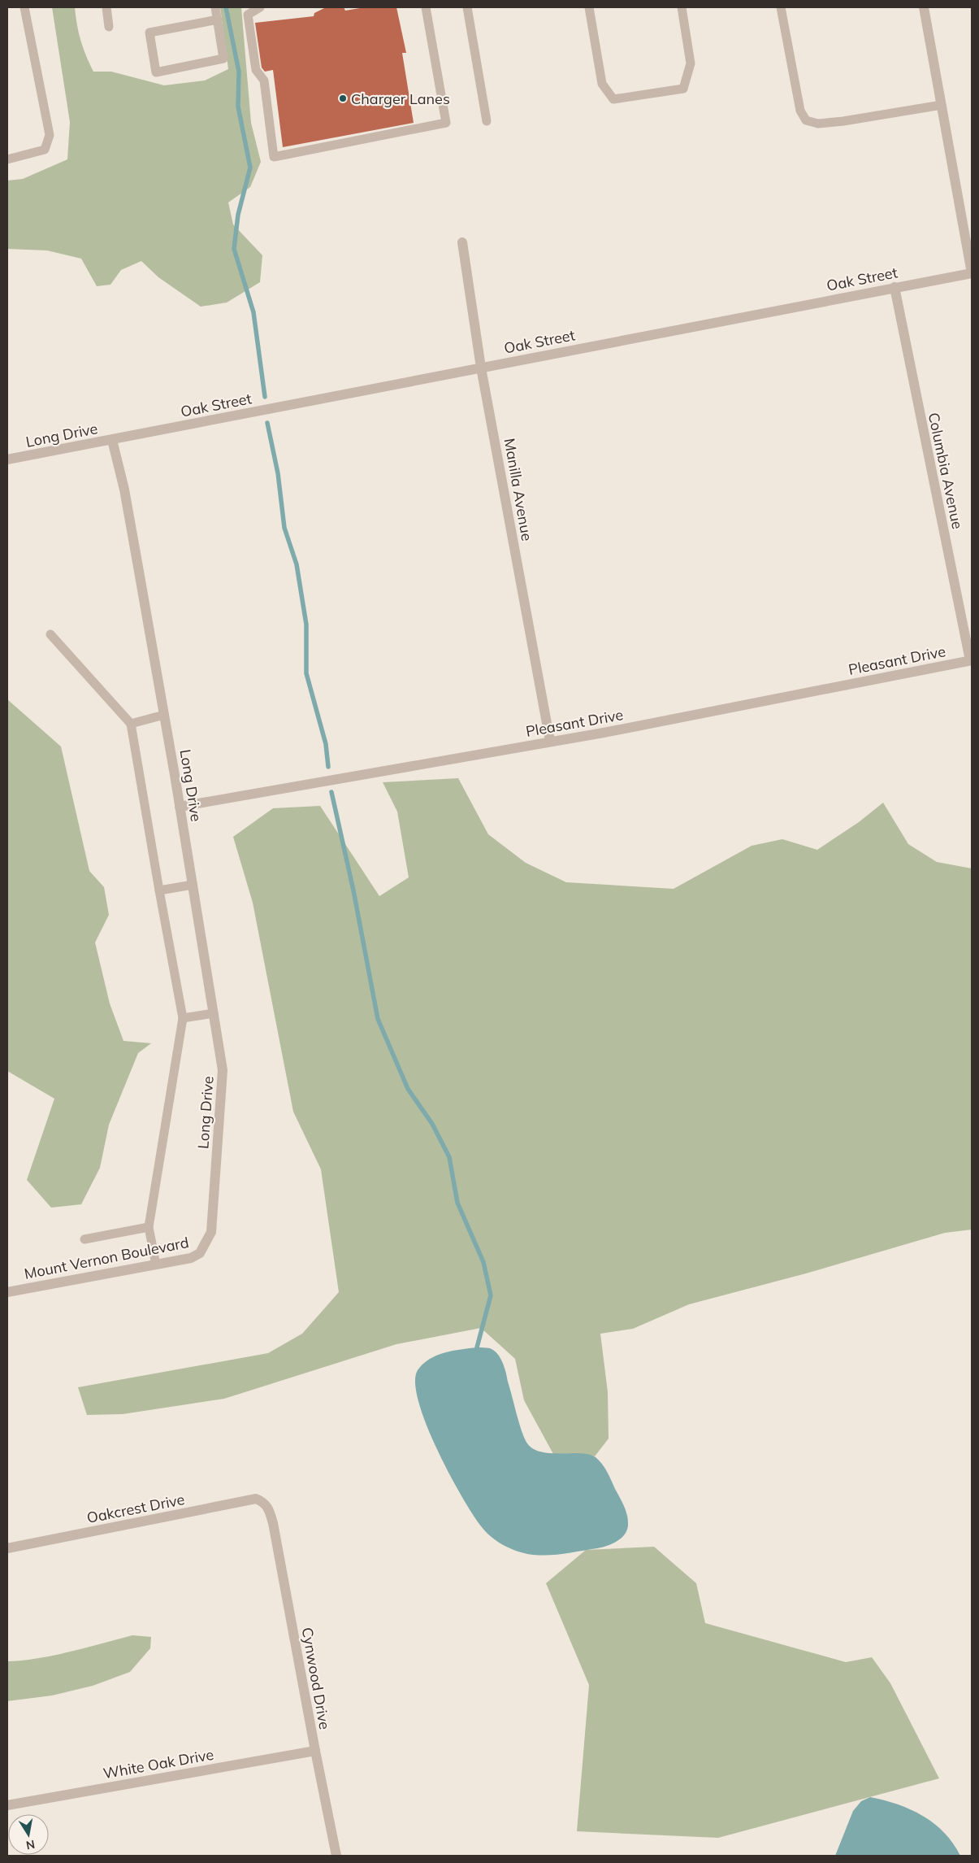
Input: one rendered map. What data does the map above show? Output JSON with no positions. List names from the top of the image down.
{
  "streets": {
    "street": [
      "Oak Street",
      "Long Drive",
      "Columbia Avenue",
      "Manilla Avenue",
      "Pleasant Drive",
      "Mount Vernon Boulevard",
      "Oakcrest Drive",
      "Cynwood Drive",
      "White Oak Drive"
    ]
  },
  "crossings": [
    ["Oak Street", "Long Drive"],
    ["Oak Street", "Columbia Avenue"],
    ["Oak Street", "Manilla Avenue"],
    ["Long Drive", "Pleasant Drive"],
    ["Long Drive", "Mount Vernon Boulevard"],
    ["Columbia Avenue", "Pleasant Drive"],
    ["Manilla Avenue", "Pleasant Drive"],
    ["Oakcrest Drive", "Cynwood Drive"],
    ["Cynwood Drive", "White Oak Drive"]
  ],
  "places": ["Charger Lanes"],
  "north": "bottom"
}
